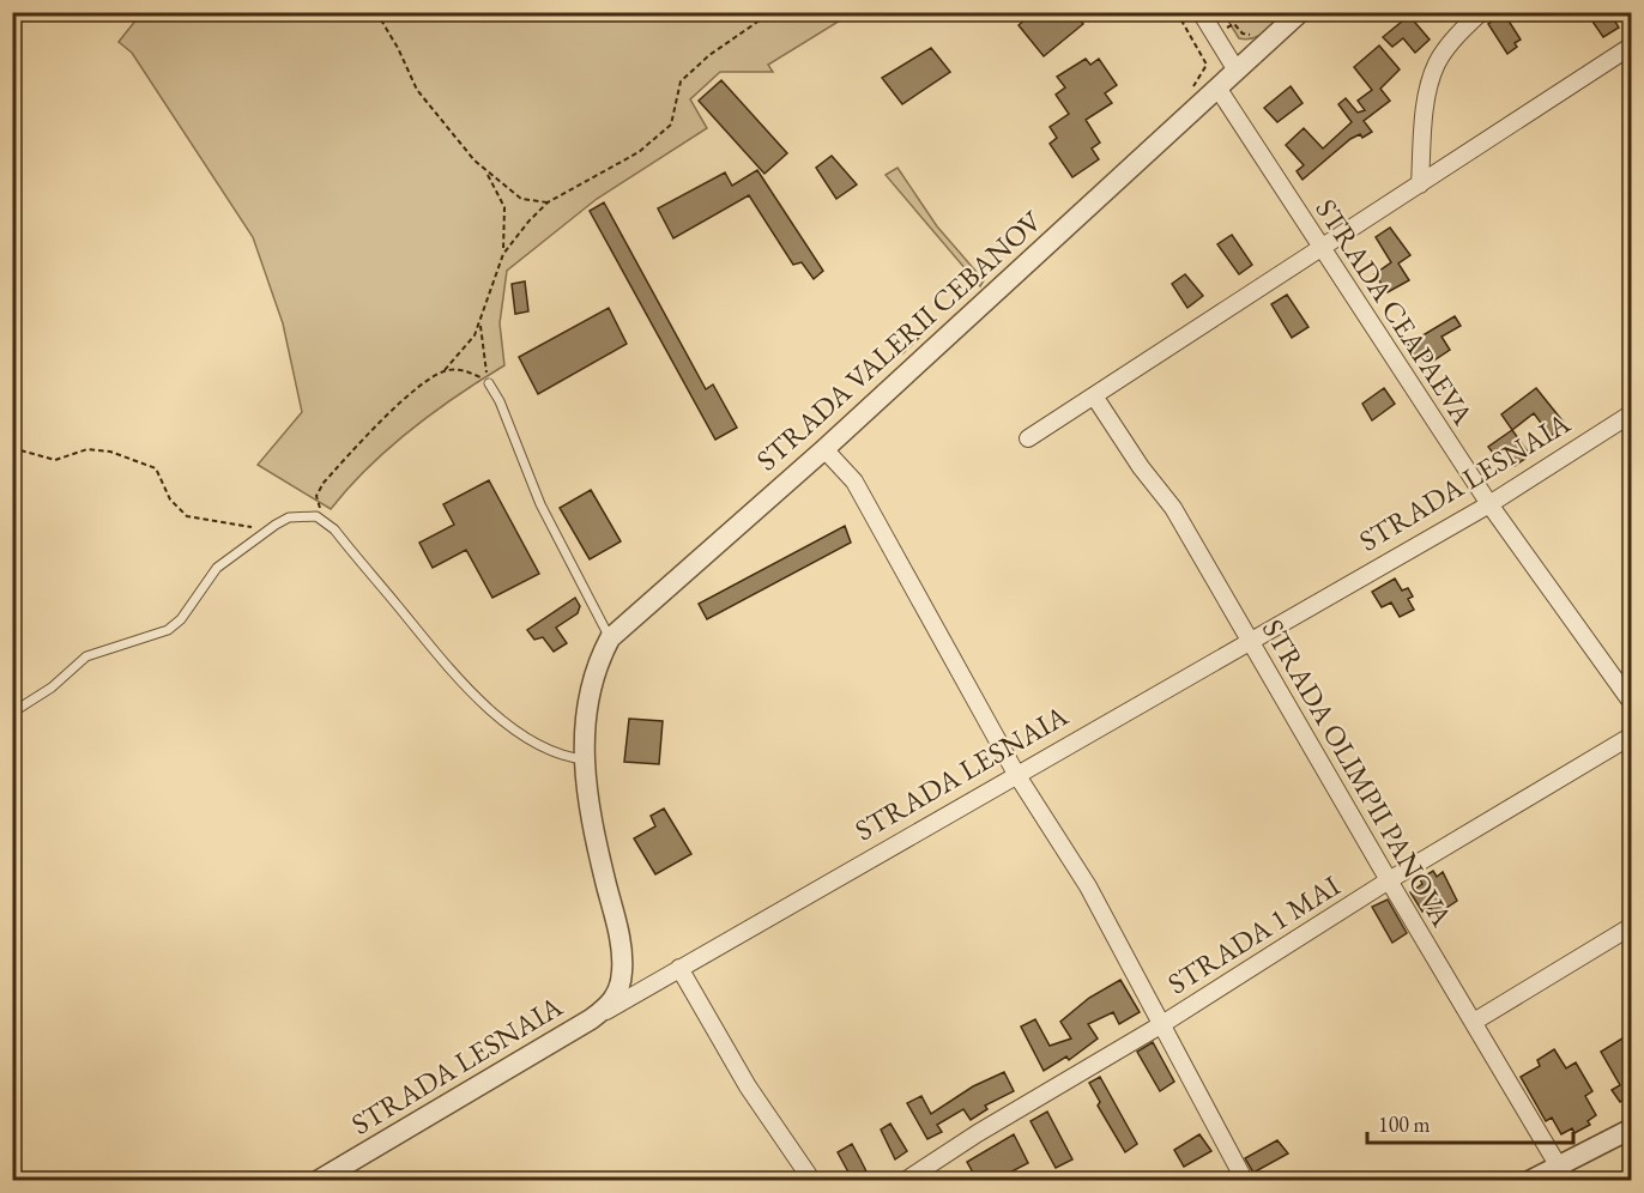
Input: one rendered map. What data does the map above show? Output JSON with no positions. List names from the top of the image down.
{
  "streets": {
    "street": [
      "STRADA CEAPAEVA",
      "STRADA VALERII CEBANOV",
      "STRADA LESNAIA",
      "STRADA OLIMPII PANOVA",
      "STRADA 1 MAI"
    ]
  },
  "crossings": [
    ["STRADA CEAPAEVA", "STRADA VALERII CEBANOV"],
    ["STRADA CEAPAEVA", "STRADA LESNAIA"],
    ["STRADA VALERII CEBANOV", "STRADA LESNAIA"],
    ["STRADA LESNAIA", "STRADA OLIMPII PANOVA"],
    ["STRADA OLIMPII PANOVA", "STRADA 1 MAI"]
  ],
  "scale_bar": "100 m"
}
